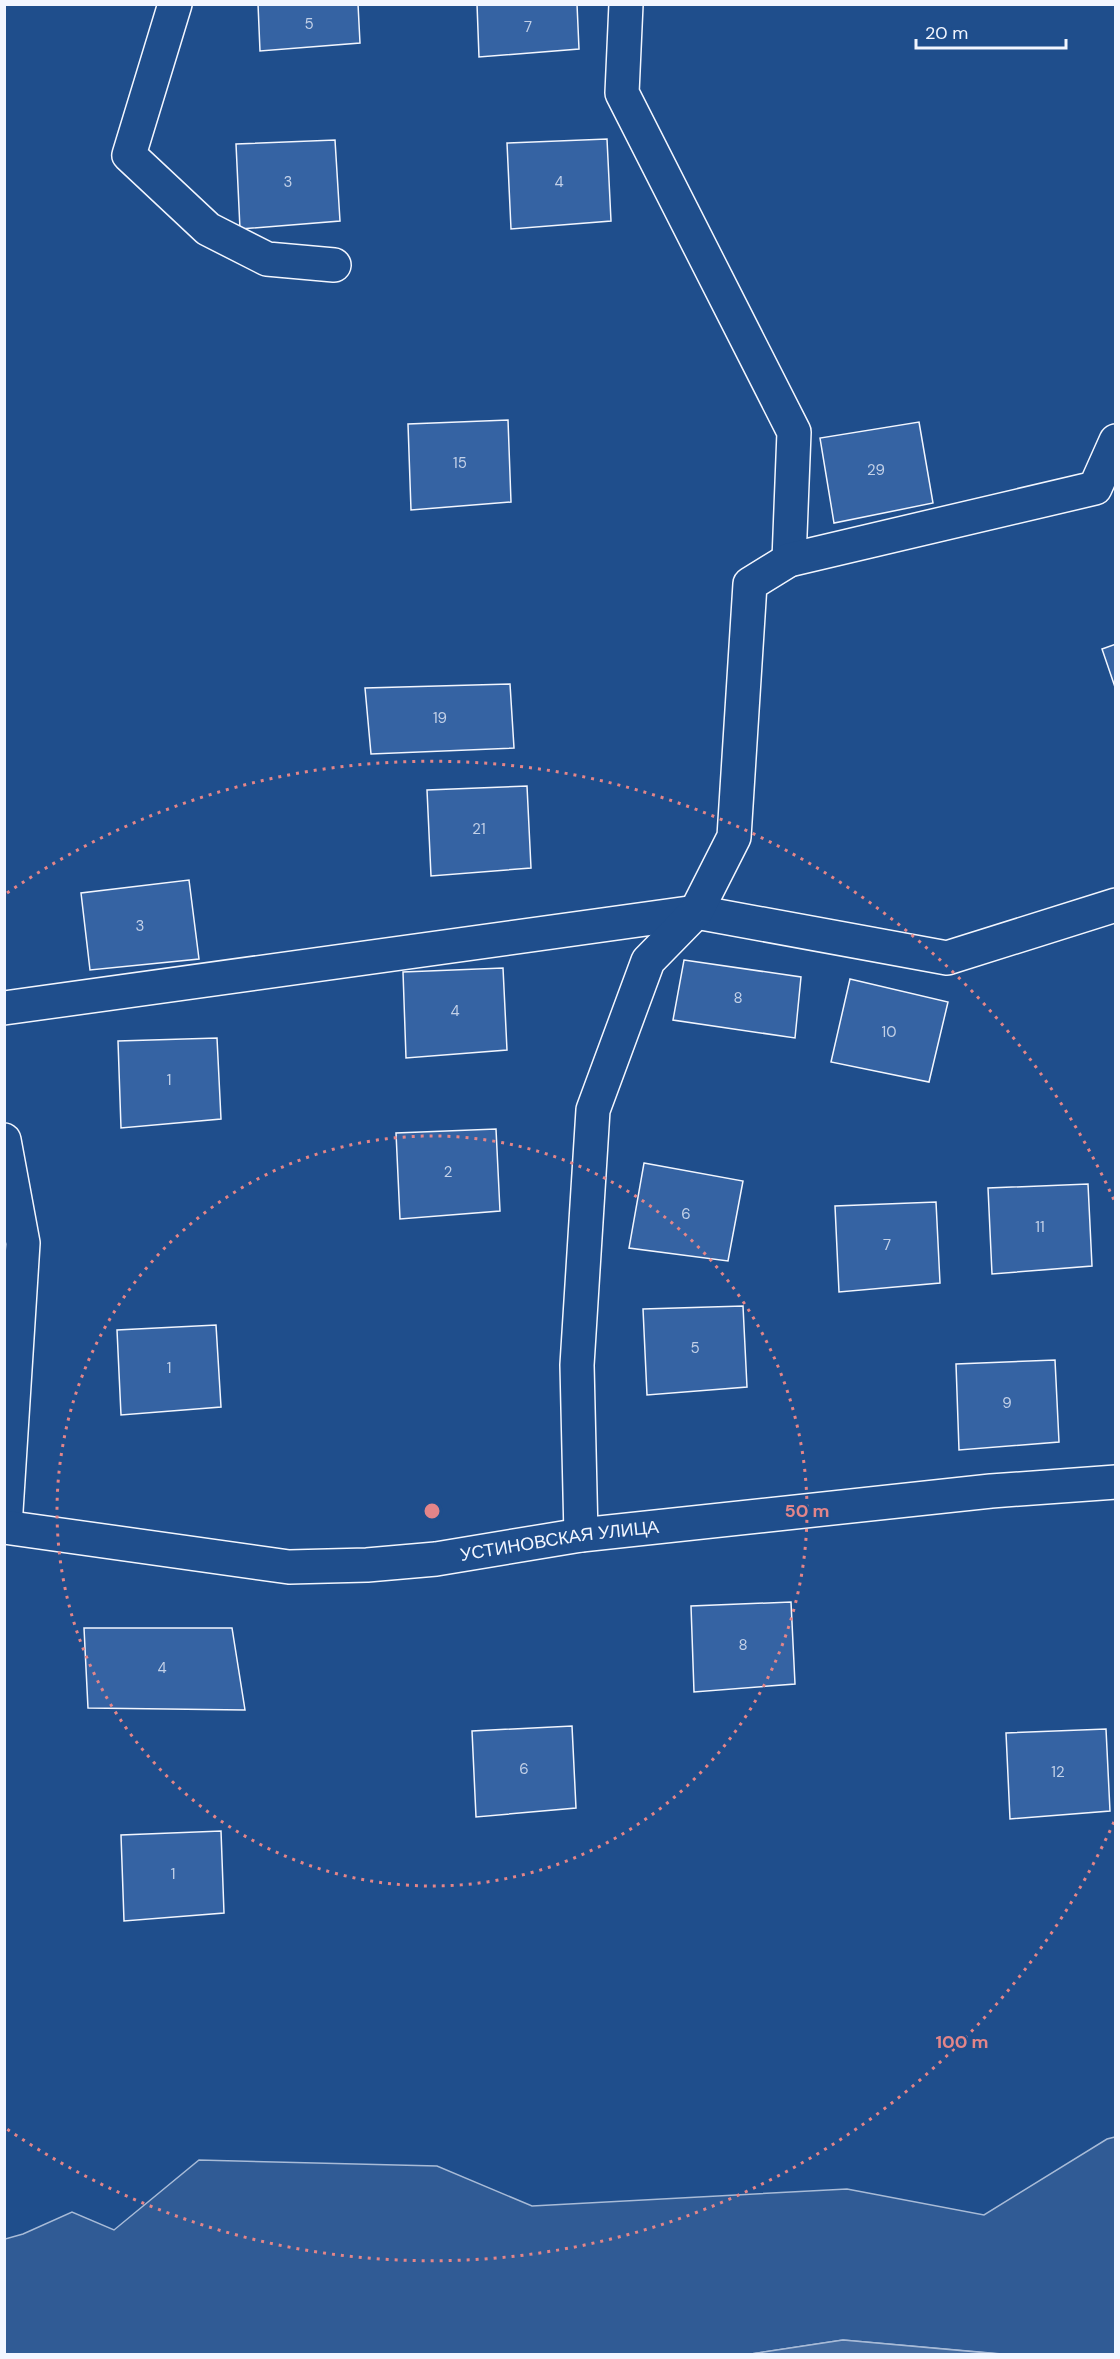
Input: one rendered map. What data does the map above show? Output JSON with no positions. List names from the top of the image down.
{
  "streets": {
    "street": ["УСТИНОВСКАЯ УЛИЦА"]
  },
  "house_numbers": [
    "5",
    "7",
    "3",
    "4",
    "15",
    "29",
    "19",
    "21",
    "3",
    "8",
    "4",
    "10",
    "1",
    "2",
    "6",
    "11",
    "7",
    "5",
    "1",
    "9",
    "8",
    "4",
    "6",
    "12",
    "1"
  ],
  "scale_bar": "20 m",
  "rings": ["50 m", "100 m"]
}
